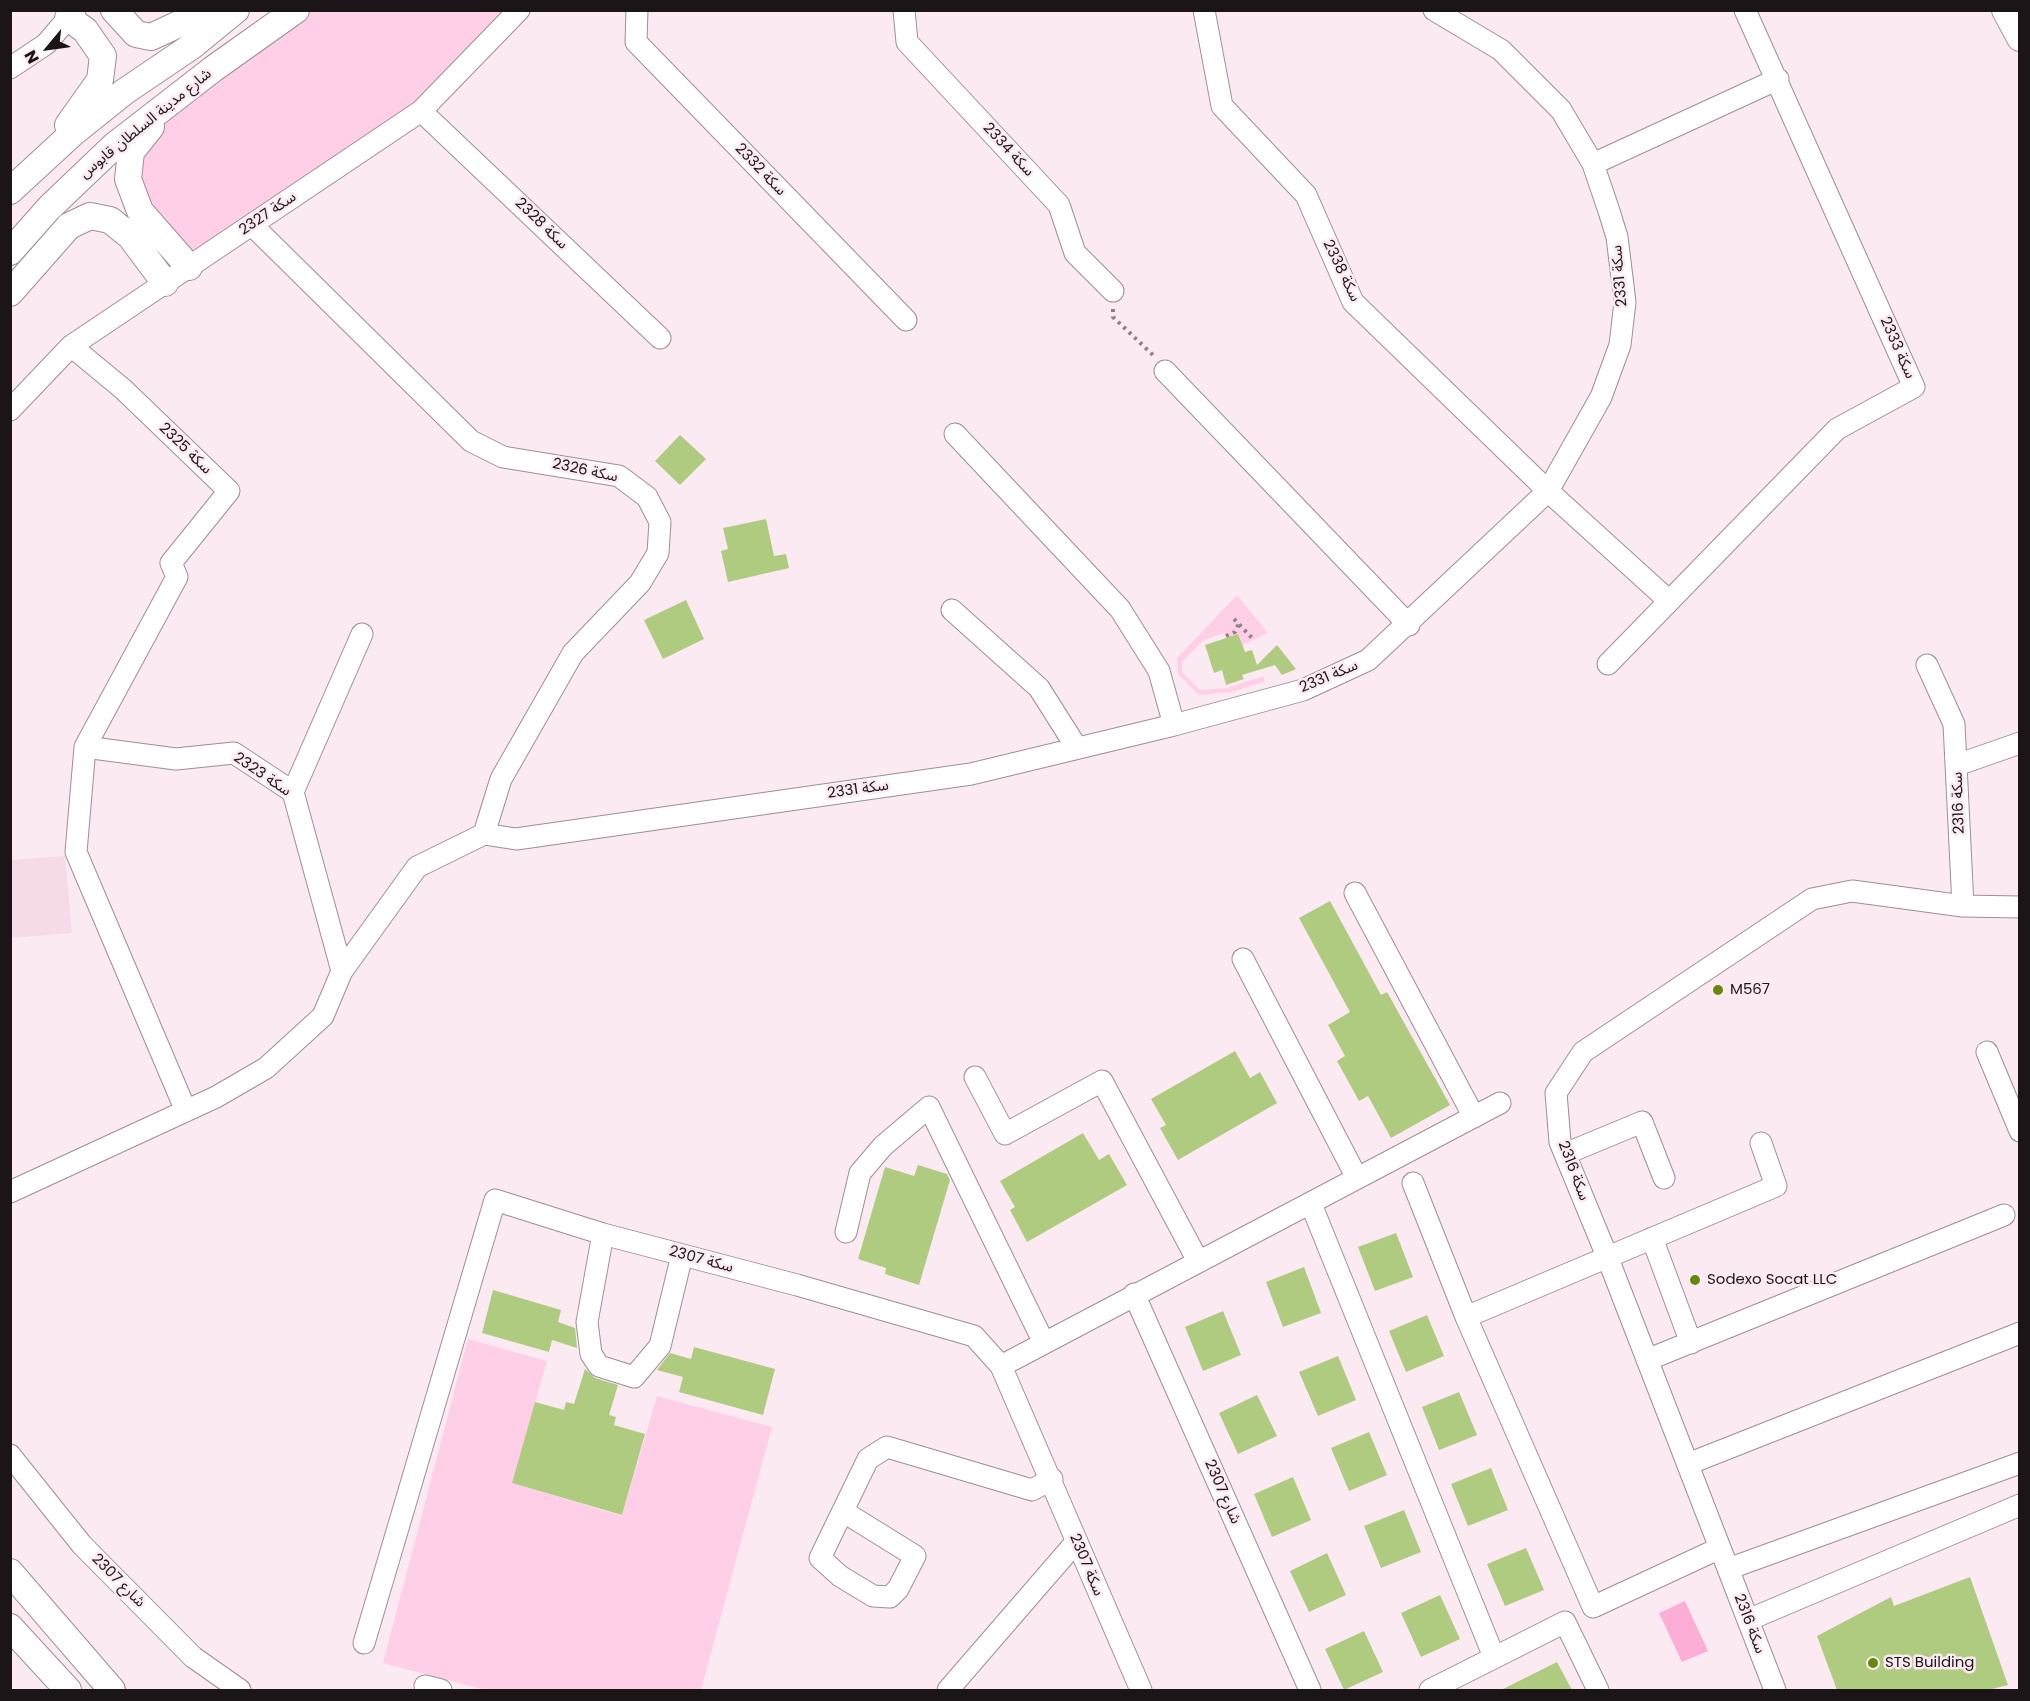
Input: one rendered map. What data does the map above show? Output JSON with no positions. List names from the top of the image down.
{
  "streets": {
    "main road": ["شارع مدينة السلطان قابوس"],
    "street": [
      "سكة 2334",
      "سكة 2332",
      "سكة 2327",
      "سكة 2328",
      "سكة 2338",
      "سكة 2331",
      "سكة 2333",
      "سكة 2325",
      "سكة 2326",
      "سكة 2323",
      "2316 سكة",
      "سكة 2307",
      "2307 شارع"
    ]
  },
  "crossings": [
    ["سكة 2327", "سكة 2328"],
    ["سكة 2327", "سكة 2325"],
    ["سكة 2327", "سكة 2326"],
    ["سكة 2338", "سكة 2331"],
    ["سكة 2331", "سكة 2326"],
    ["سكة 2325", "سكة 2323"]
  ],
  "places": ["M567", "Sodexo Socat LLC", "STS Building"],
  "north": "bottom left"
}
